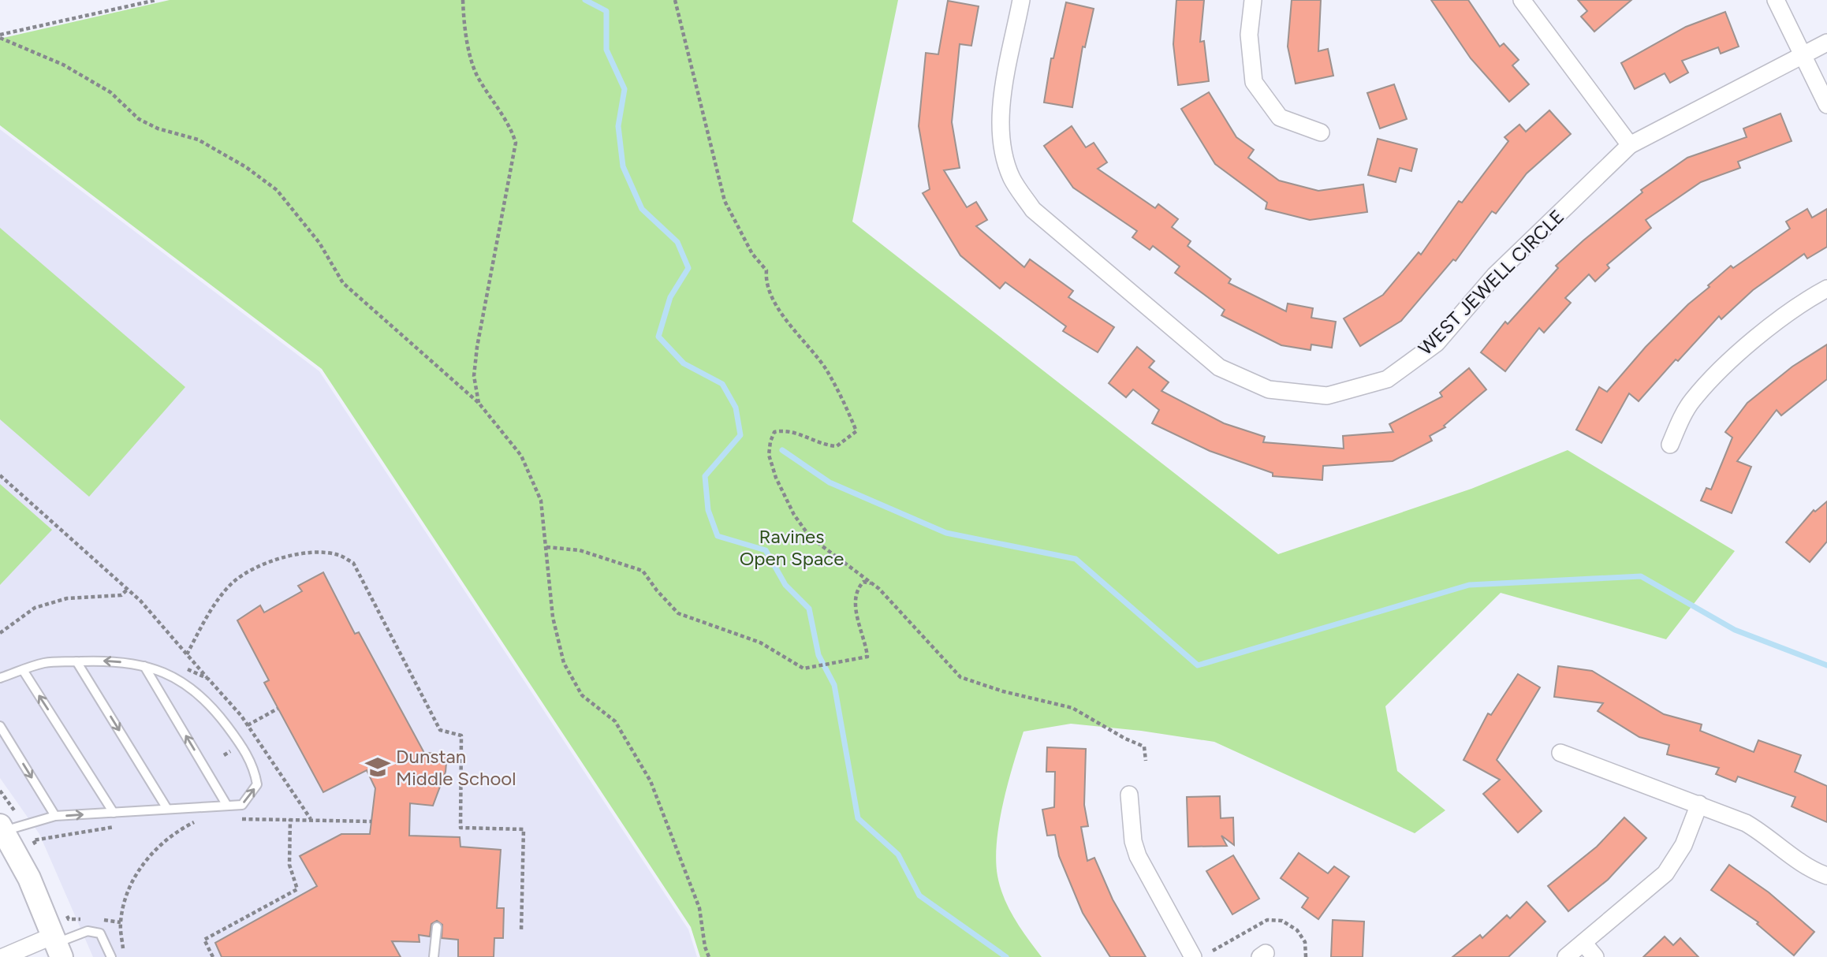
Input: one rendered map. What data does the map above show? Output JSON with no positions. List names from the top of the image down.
{
  "streets": {
    "street": ["WEST JEWELL CIRCLE"]
  },
  "parks": ["Ravines Open Space"],
  "places": {
    "school or university": ["Dunstan Middle School"]
  }
}
